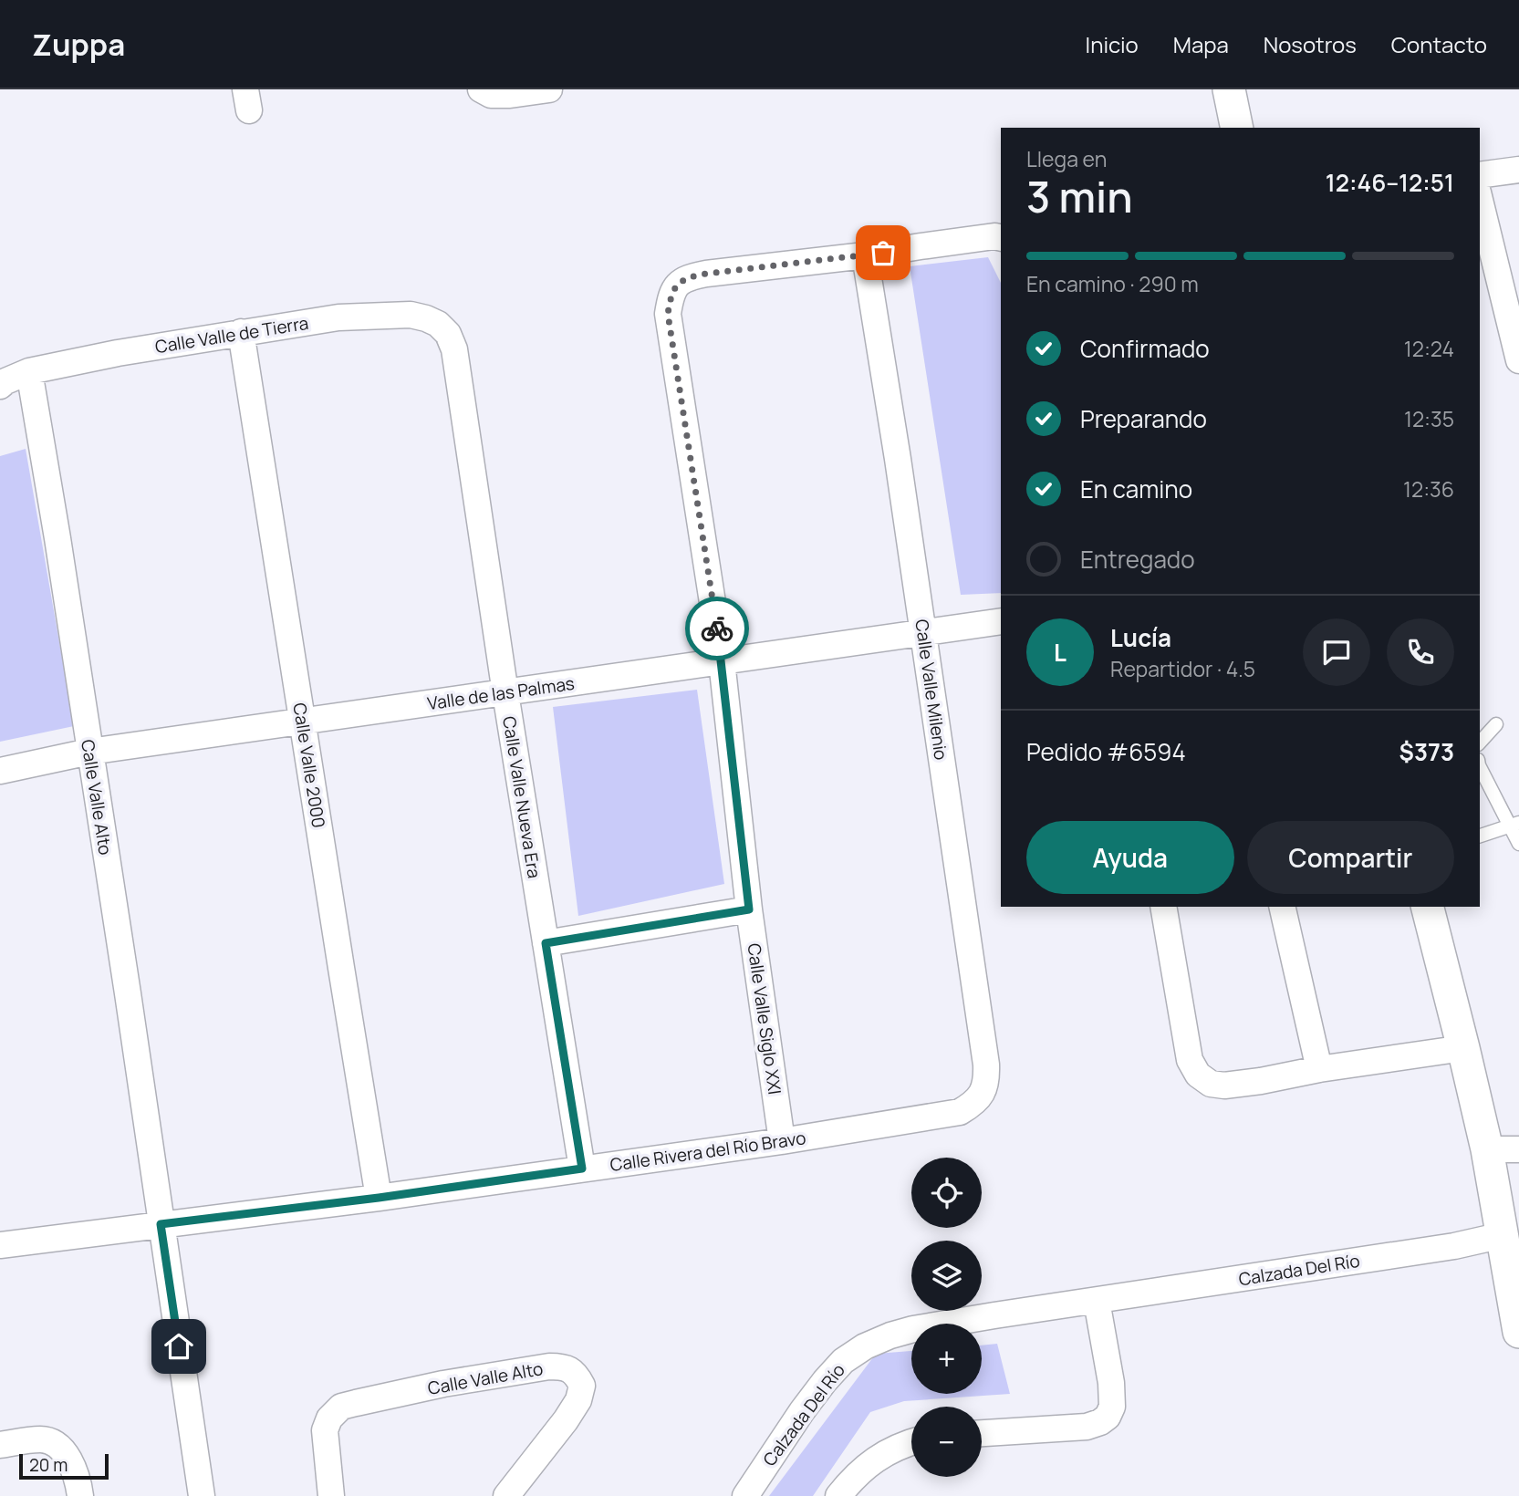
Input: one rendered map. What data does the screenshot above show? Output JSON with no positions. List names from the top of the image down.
{
  "streets": {
    "street": [
      "Calle Valle de Tierra",
      "Calle Valle Milenio",
      "Valle de las Palmas",
      "Calle Valle 2000",
      "Calle Valle Alto",
      "Calle Valle Nueva Era",
      "Calle Valle Siglo XXI",
      "Calle Rivera del Río Bravo",
      "Calzada Del Río"
    ]
  },
  "crossings": [
    ["Calle Valle de Tierra", "Calle Valle 2000"],
    ["Calle Valle de Tierra", "Calle Valle Alto"],
    ["Calle Valle de Tierra", "Calle Valle Nueva Era"],
    ["Calle Valle Milenio", "Valle de las Palmas"],
    ["Calle Valle Milenio", "Calle Valle Siglo XXI"],
    ["Calle Valle Milenio", "Calle Rivera del Río Bravo"],
    ["Valle de las Palmas", "Calle Valle 2000"],
    ["Valle de las Palmas", "Calle Valle Alto"],
    ["Valle de las Palmas", "Calle Valle Nueva Era"],
    ["Valle de las Palmas", "Calle Valle Siglo XXI"],
    ["Calle Valle 2000", "Calle Rivera del Río Bravo"],
    ["Calle Valle Alto", "Calle Rivera del Río Bravo"],
    ["Calle Valle Nueva Era", "Calle Rivera del Río Bravo"],
    ["Calle Valle Siglo XXI", "Calle Rivera del Río Bravo"]
  ],
  "scale_bar": "20 m",
  "page": {
    "header": "Zuppa",
    "nav": [
      "Inicio",
      "Mapa",
      "Nosotros",
      "Contacto"
    ],
    "heading": ["3 min", "Llega en", "12:46–12:51"],
    "panel": [
      "Lucía",
      "Repartidor · 4.5",
      "Pedido #6594",
      "$373"
    ],
    "bar": "En camino · 290 m",
    "list": [
      ["Confirmado", "12:24"],
      ["Preparando", "12:35"],
      ["En camino", "12:36"],
      "Entregado"
    ],
    "round": "L",
    "buttons": ["Ayuda", "Compartir"],
    "map_buttons": ["+", "−"],
    "scale": "20 m"
  }
}
